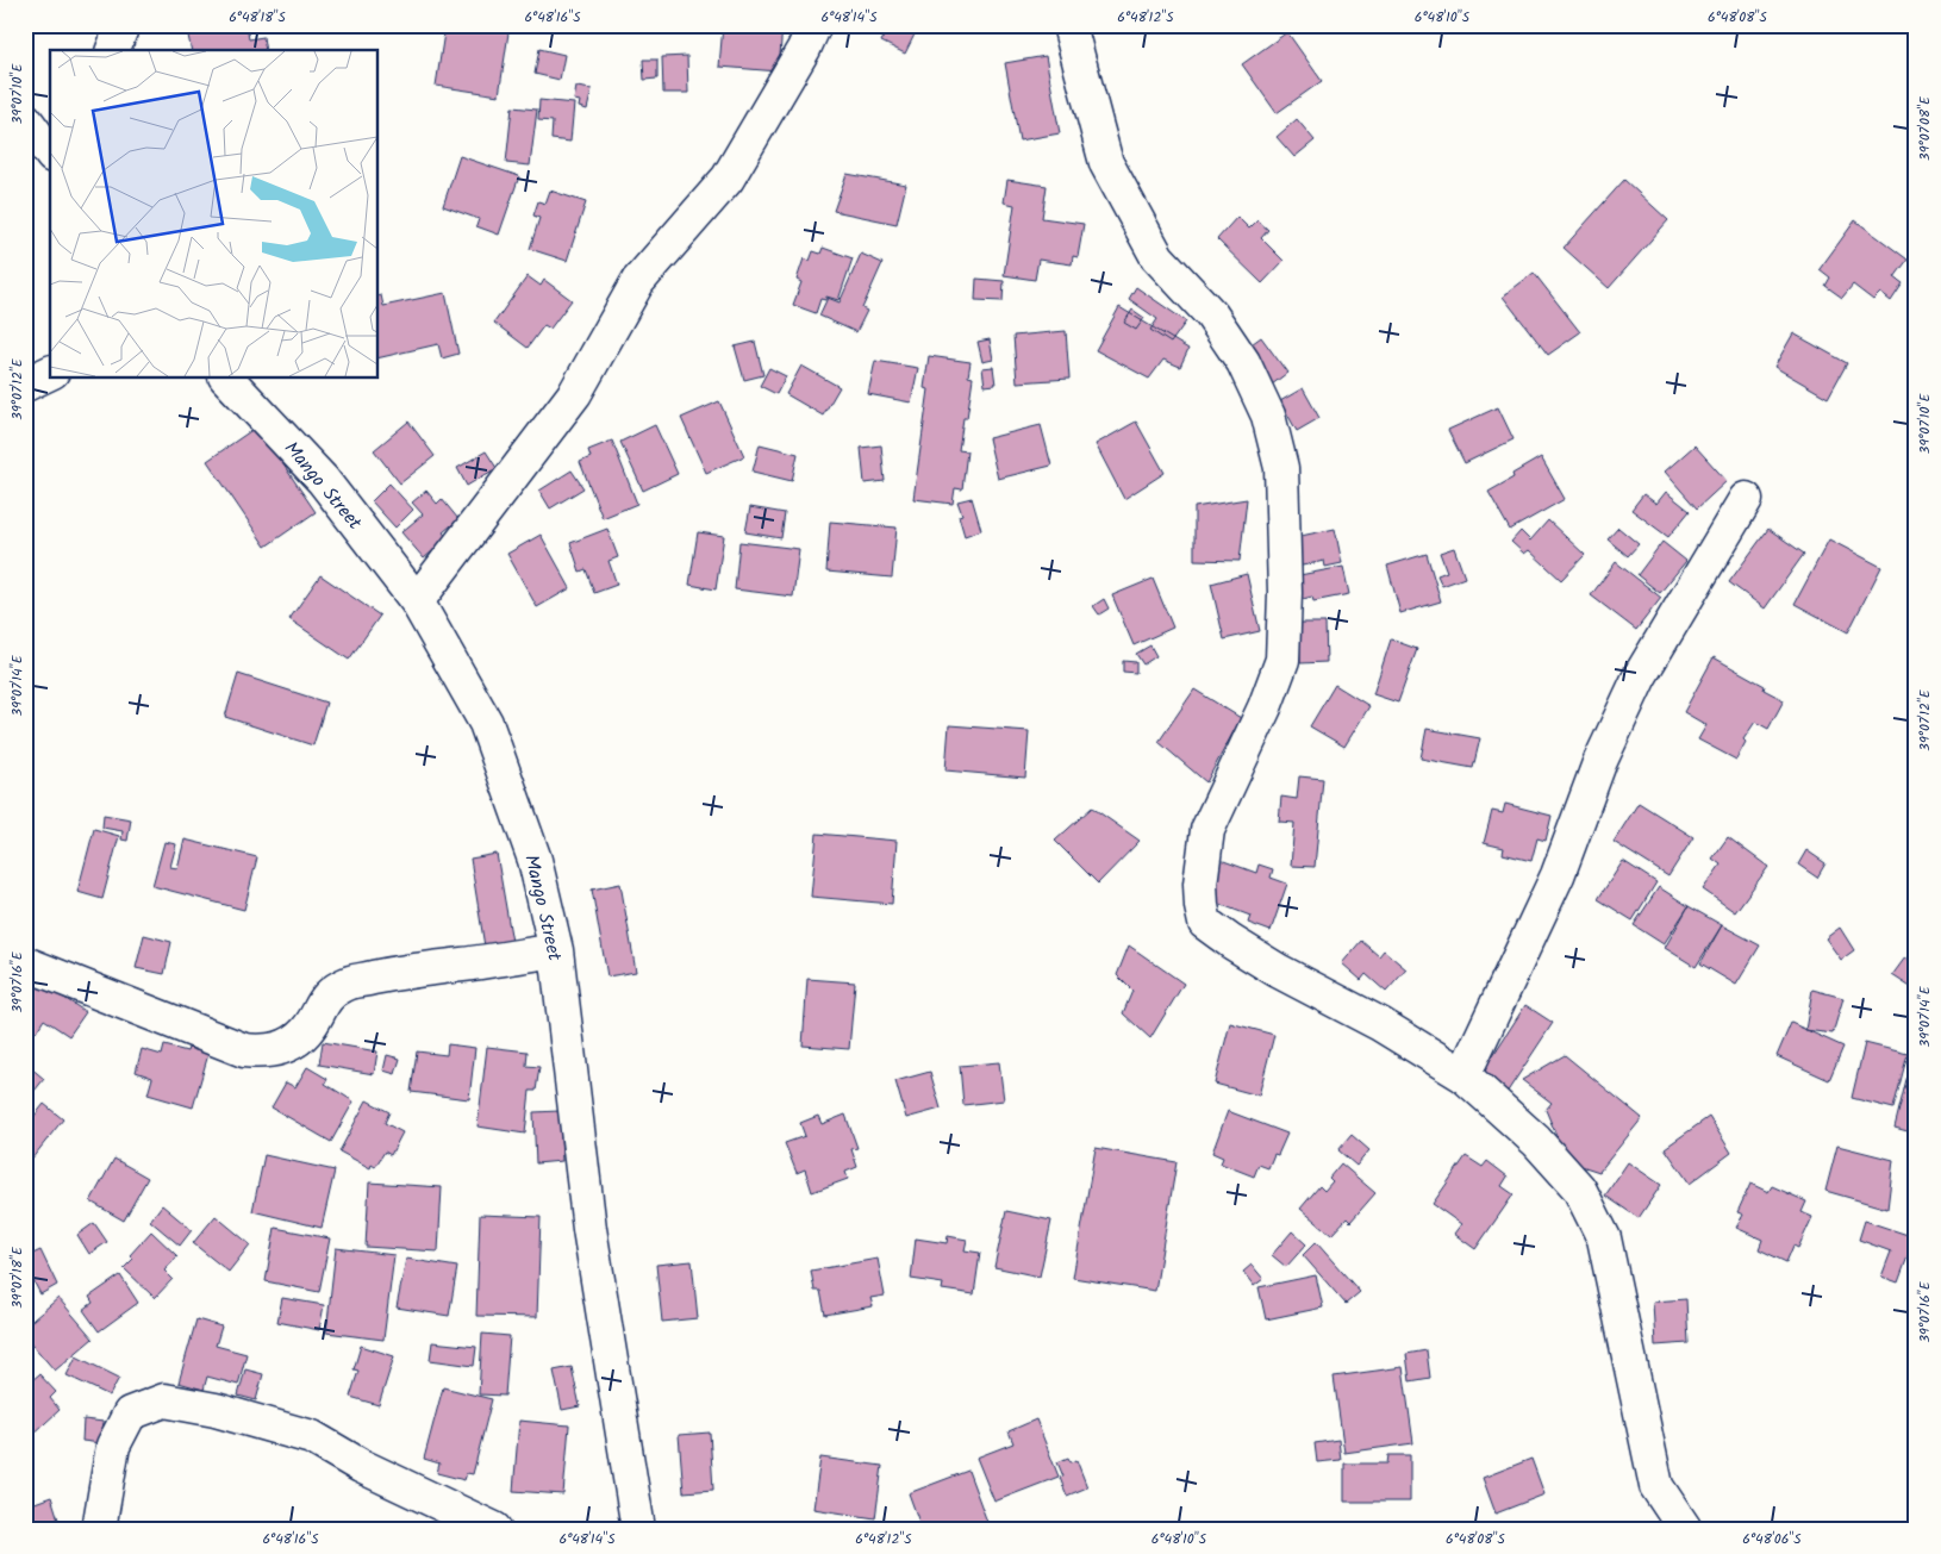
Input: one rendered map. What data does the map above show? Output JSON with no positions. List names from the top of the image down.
{
  "streets": {
    "street": ["Mango Street"]
  },
  "coordinates": [
    "6°48'18\"S",
    "6°48'16\"S",
    "6°48'14\"S",
    "6°48'12\"S",
    "6°48'10\"S",
    "6°48'08\"S",
    "39°07'10\"E",
    "39°07'08\"E",
    "39°07'12\"E",
    "39°07'14\"E",
    "39°07'16\"E",
    "39°07'18\"E",
    "6°48'06\"S"
  ]
}
